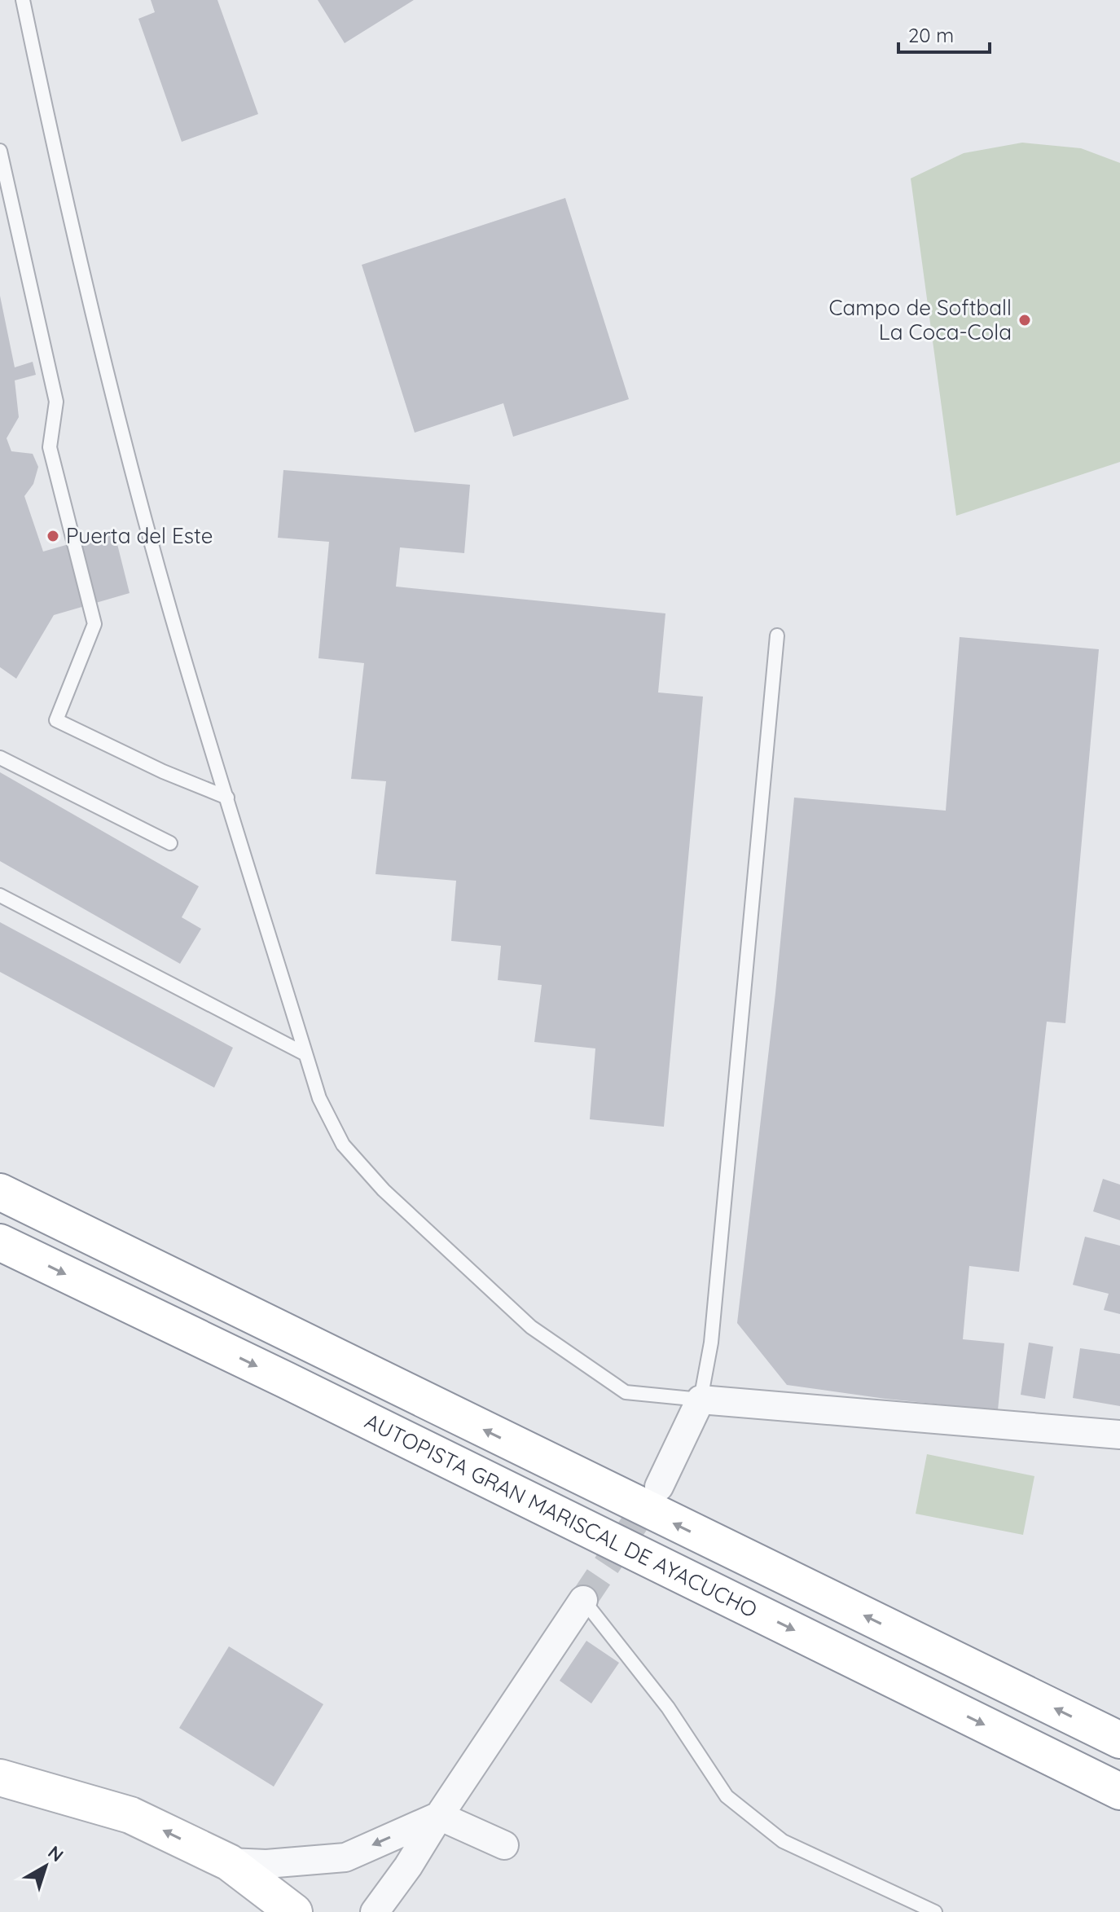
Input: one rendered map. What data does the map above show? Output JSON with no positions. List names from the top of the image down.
{
  "streets": {
    "main road": ["AUTOPISTA GRAN MARISCAL DE AYACUCHO"]
  },
  "places": ["Campo de Softball La Coca-Cola", "Puerta del Este"],
  "scale_bar": "20 m",
  "north": "top right"
}
